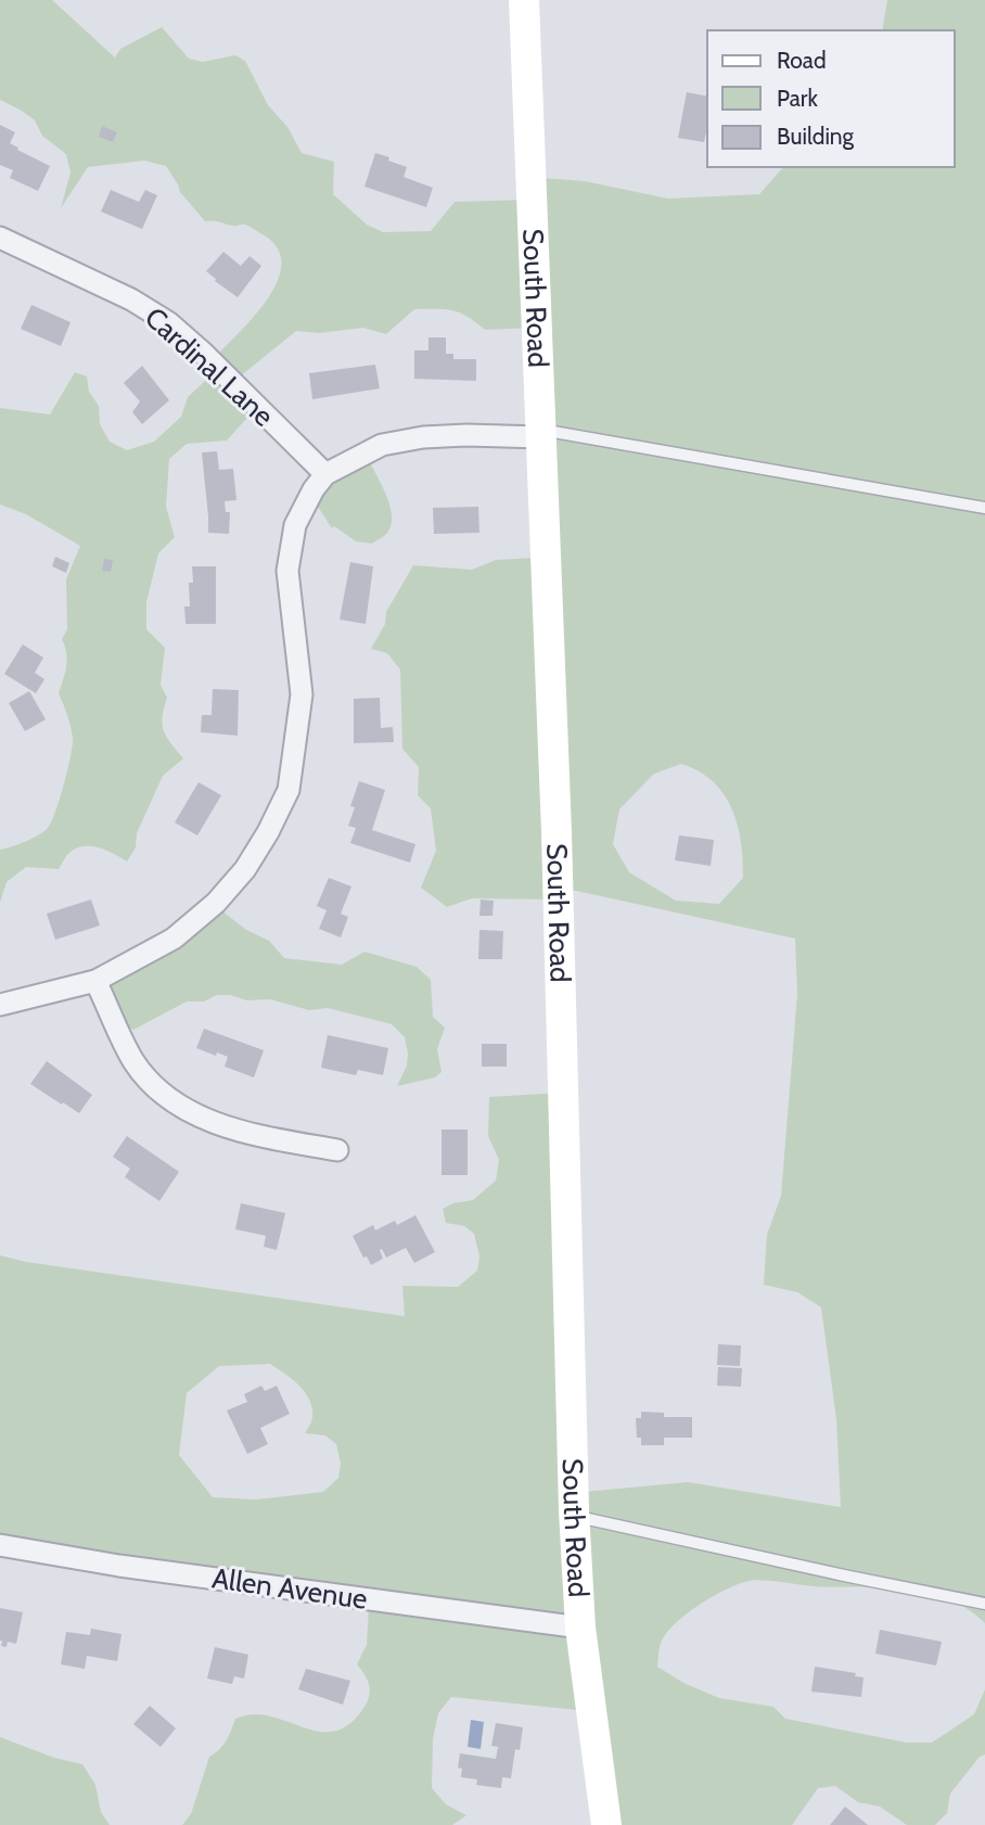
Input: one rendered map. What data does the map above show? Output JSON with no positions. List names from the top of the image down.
{
  "streets": {
    "street": ["South Road", "Cardinal Lane", "Allen Avenue"]
  },
  "crossings": [
    ["South Road", "Allen Avenue"]
  ],
  "legend": ["Road", "Park", "Building"]
}
